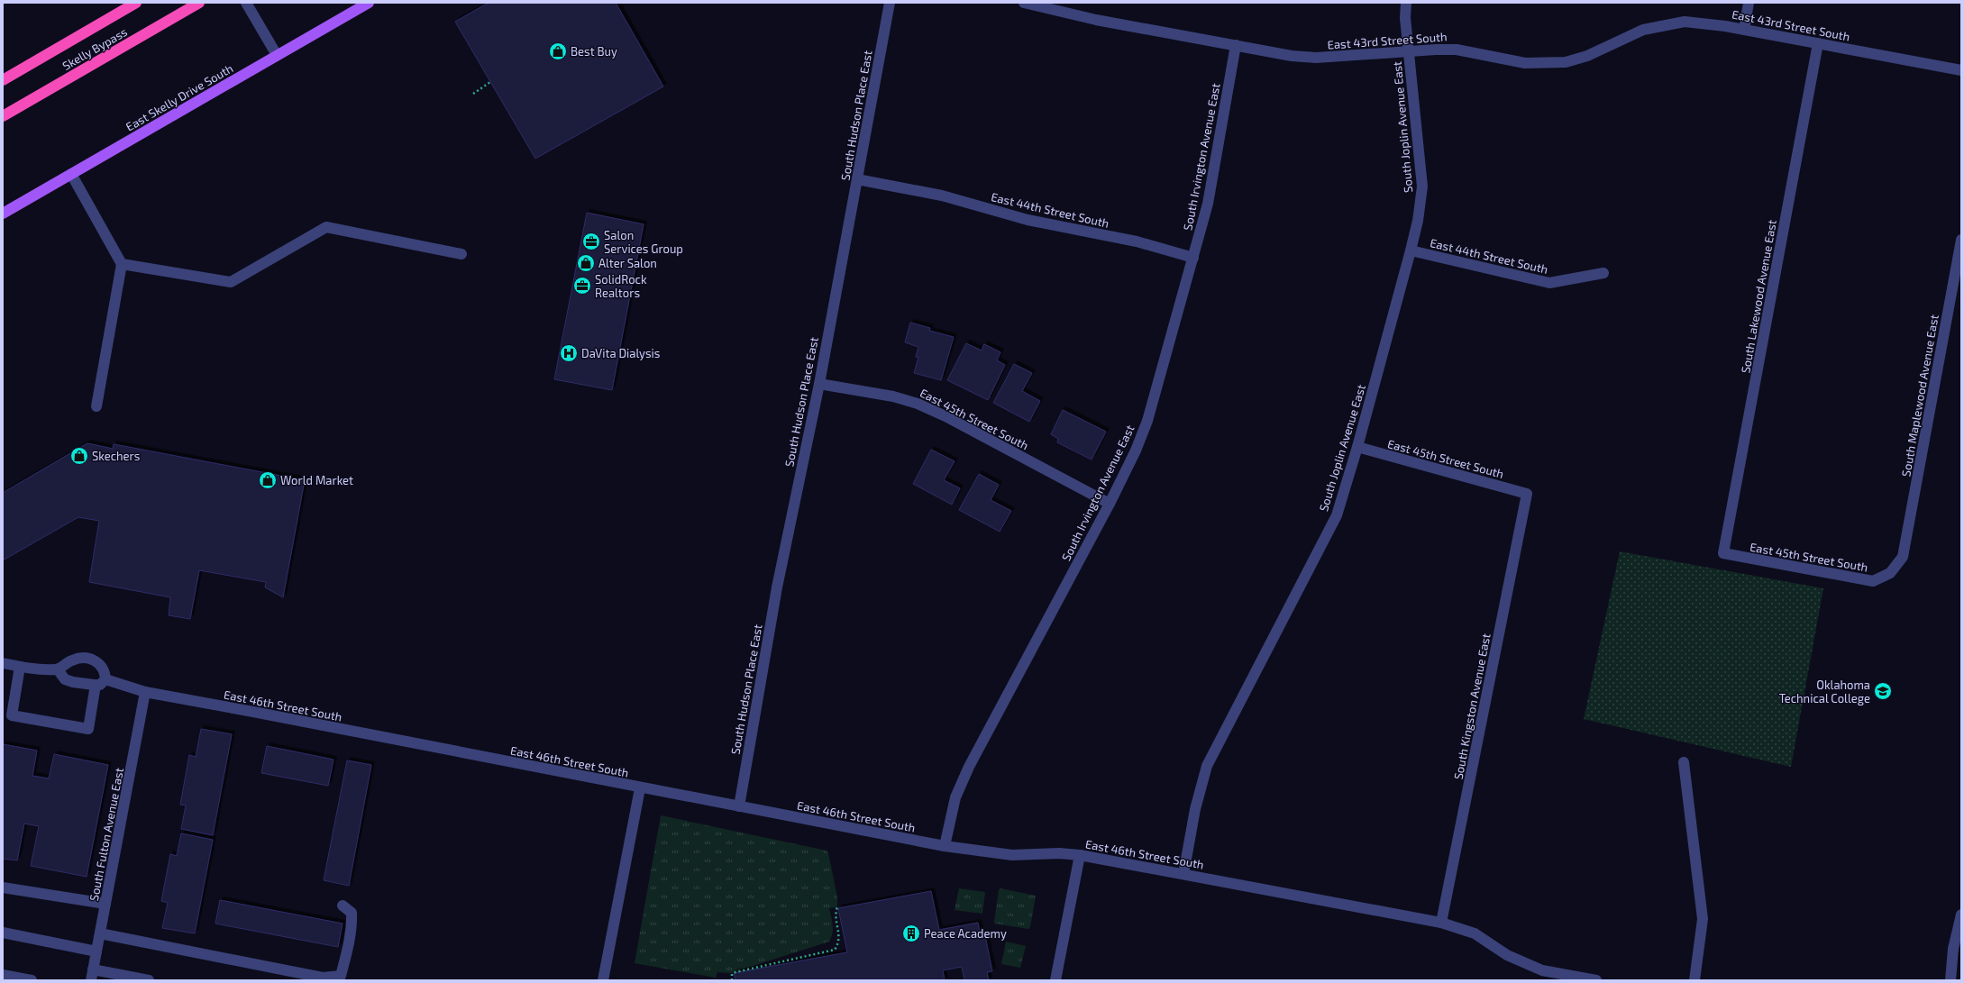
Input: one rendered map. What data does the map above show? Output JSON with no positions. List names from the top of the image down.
{
  "streets": {
    "highway": ["Skelly Bypass"],
    "main road": ["East Skelly Drive South"],
    "street": [
      "East 43rd Street South",
      "South Hudson Place East",
      "South Joplin Avenue East",
      "South Irvington Avenue East",
      "East 44th Street South",
      "South Lakewood Avenue East",
      "South Maplewood Avenue East",
      "East 45th Street South",
      "East 46th Street South",
      "South Kingston Avenue East",
      "South Fulton Avenue East"
    ]
  },
  "crossings": [
    ["East 43rd Street South", "South Joplin Avenue East"],
    ["East 43rd Street South", "South Irvington Avenue East"],
    ["East 43rd Street South", "South Lakewood Avenue East"],
    ["South Hudson Place East", "East 44th Street South"],
    ["South Hudson Place East", "East 45th Street South"],
    ["South Hudson Place East", "East 46th Street South"],
    ["South Joplin Avenue East", "East 44th Street South"],
    ["South Joplin Avenue East", "East 45th Street South"],
    ["South Joplin Avenue East", "East 46th Street South"],
    ["South Irvington Avenue East", "East 44th Street South"],
    ["South Irvington Avenue East", "East 45th Street South"],
    ["South Irvington Avenue East", "East 46th Street South"],
    ["South Lakewood Avenue East", "East 45th Street South"],
    ["South Maplewood Avenue East", "East 45th Street South"],
    ["East 45th Street South", "South Kingston Avenue East"],
    ["East 46th Street South", "South Kingston Avenue East"],
    ["East 46th Street South", "South Fulton Avenue East"]
  ],
  "places": {
    "shop": [
      "Best Buy",
      "Alter Salon",
      "Skechers",
      "World Market"
    ],
    "office": ["Salon Services Group", "SolidRock Realtors"],
    "hospital": ["DaVita Dialysis"],
    "school or university": ["Oklahoma Technical College"],
    "building": ["Peace Academy"]
  }
}
